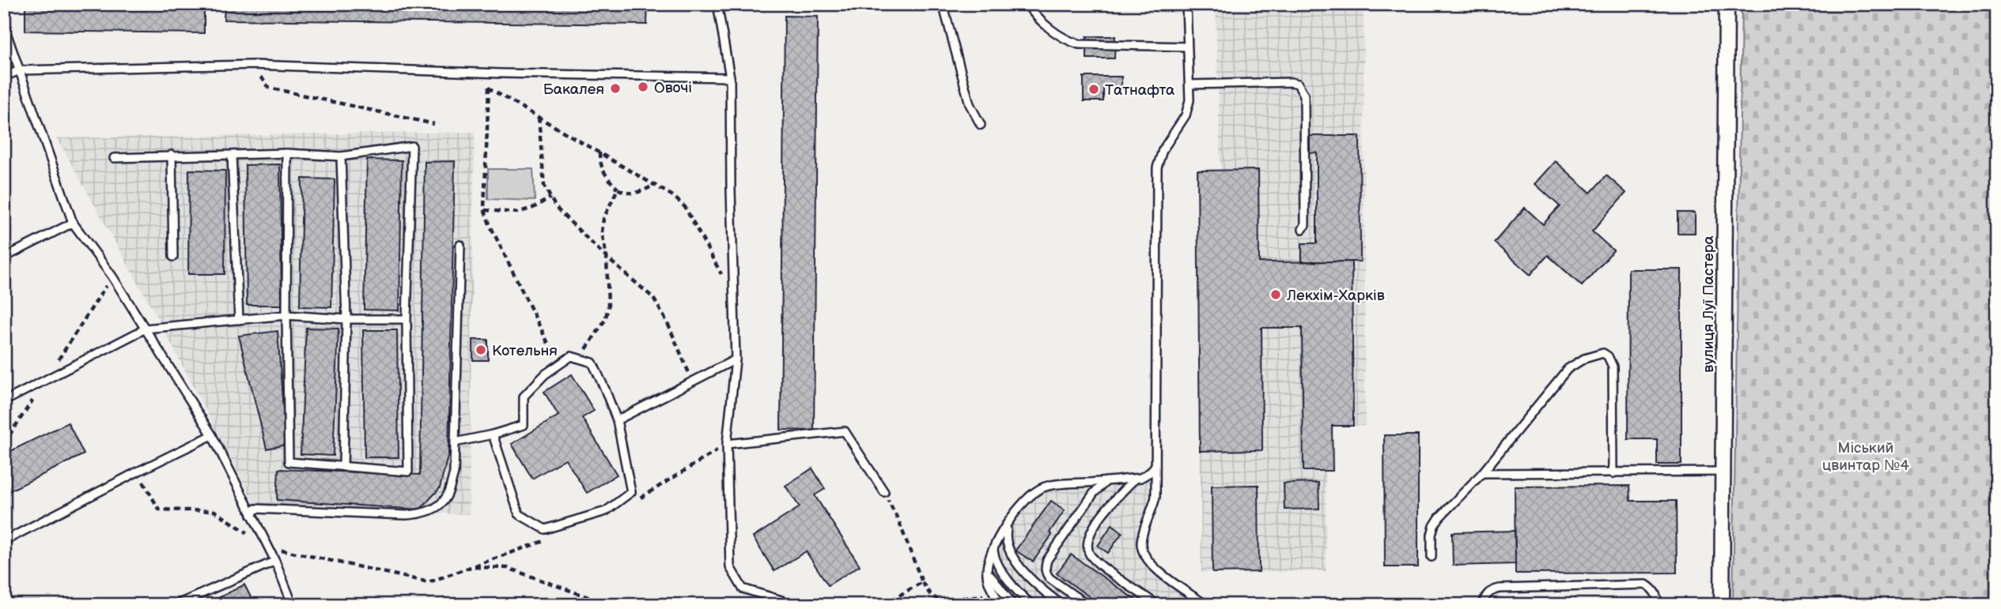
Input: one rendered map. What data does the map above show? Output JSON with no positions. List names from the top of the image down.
{
  "streets": {
    "street": ["вулиця Луї Пастера"]
  },
  "parks": ["Міський цвинтар №4"],
  "places": [
    "Овочі",
    "Бакалея",
    "Татнафта",
    "Лекхім-Харків",
    "Котельня"
  ]
}
